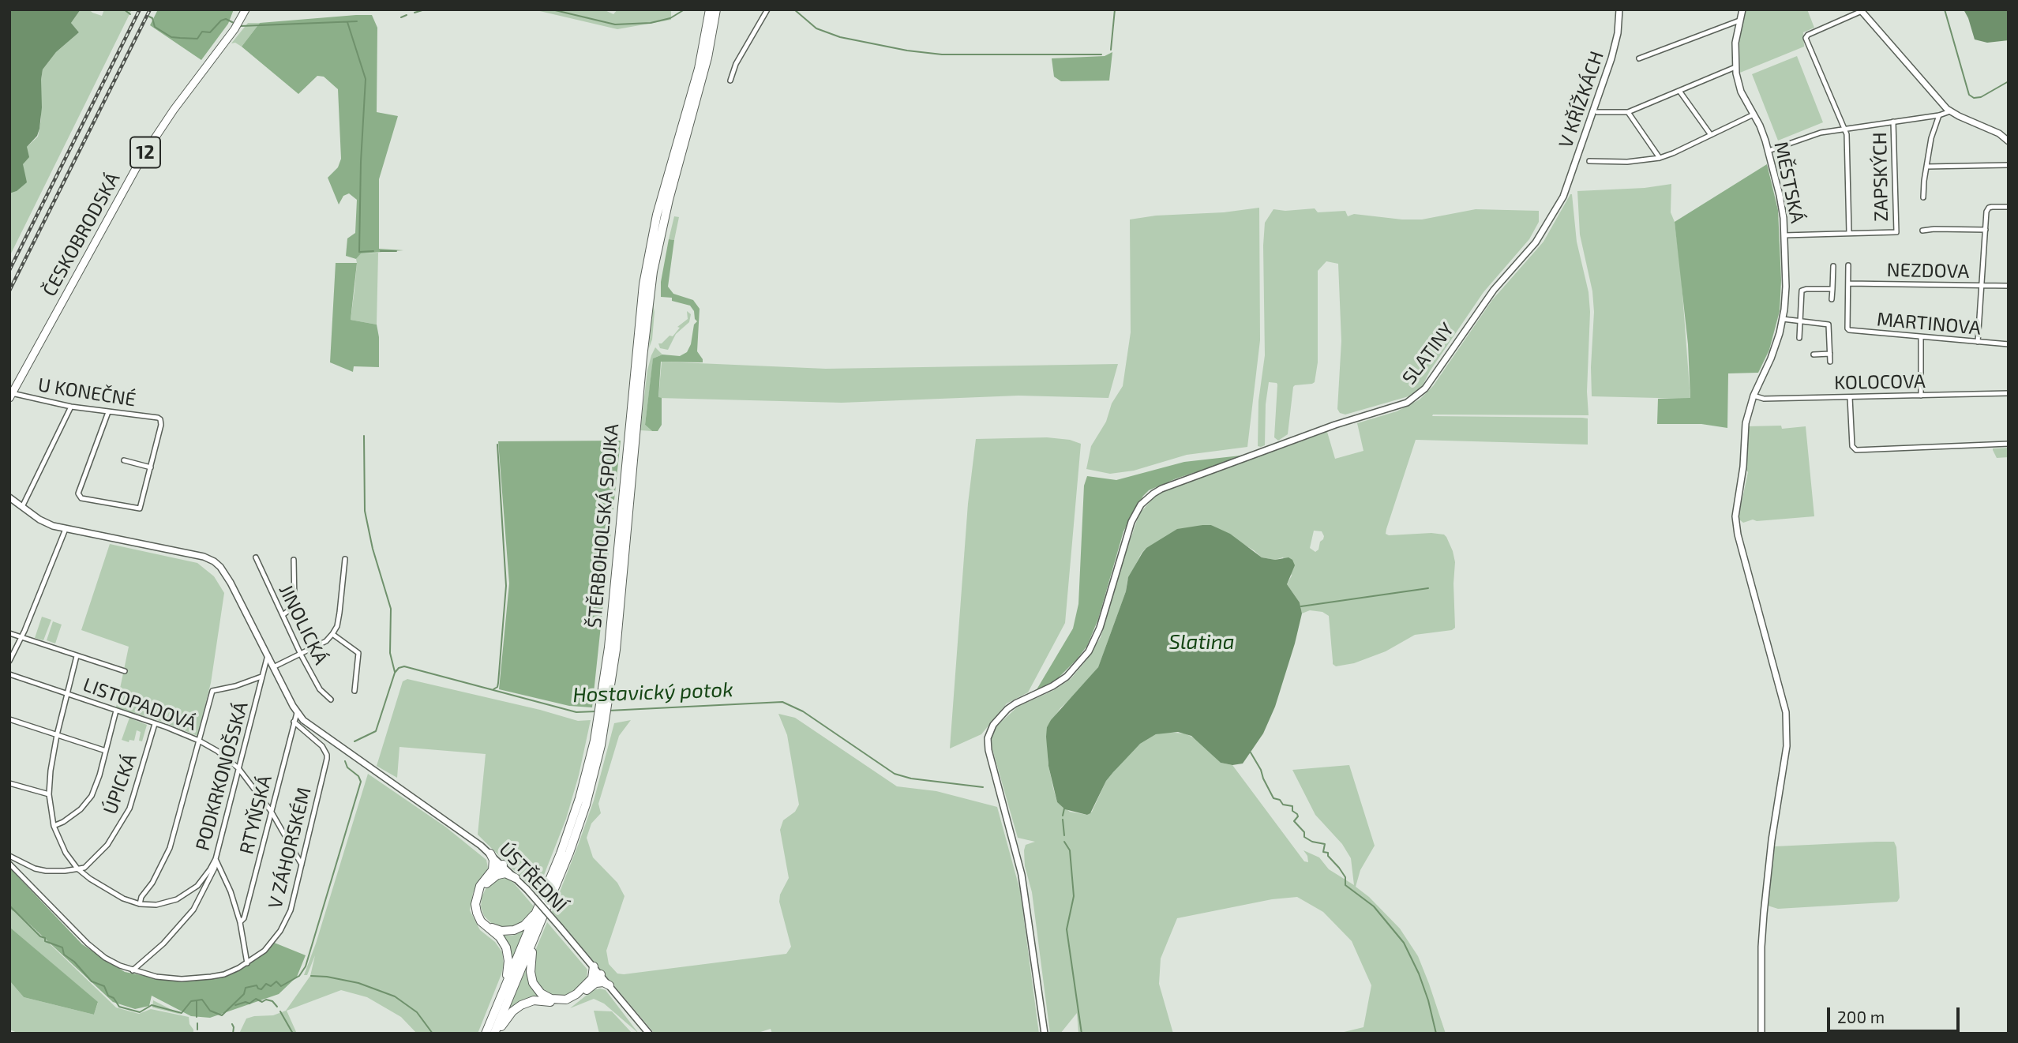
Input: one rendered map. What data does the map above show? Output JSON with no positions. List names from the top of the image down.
{
  "streets": {
    "highway": ["ŠTĚRBOHOLSKÁ SPOJKA"],
    "main road": ["12", "ČESKOBRODSKÁ"],
    "street": [
      "V KŘÍŽKÁCH",
      "ZAPSKÝCH",
      "MĚSTSKÁ",
      "NEZDOVA",
      "MARTINOVA",
      "SLATINY",
      "KOLOCOVA",
      "U KONEČNÉ",
      "JINOLICKÁ",
      "LISTOPADOVÁ",
      "PODKRKONOŠSKÁ",
      "ÚPICKÁ",
      "RTYŇSKÁ",
      "V ZÁHORSKÉM",
      "ÚSTŘEDNÍ"
    ]
  },
  "crossings": [
    ["V KŘÍŽKÁCH", "SLATINY"],
    ["MĚSTSKÁ", "KOLOCOVA"],
    ["ČESKOBRODSKÁ", "U KONEČNÉ"],
    ["NEZDOVA", "MARTINOVA"],
    ["LISTOPADOVÁ", "PODKRKONOŠSKÁ"],
    ["LISTOPADOVÁ", "ÚPICKÁ"],
    ["LISTOPADOVÁ", "RTYŇSKÁ"],
    ["LISTOPADOVÁ", "V ZÁHORSKÉM"],
    ["PODKRKONOŠSKÁ", "ÚPICKÁ"],
    ["PODKRKONOŠSKÁ", "ÚSTŘEDNÍ"],
    ["RTYŇSKÁ", "V ZÁHORSKÉM"],
    ["RTYŇSKÁ", "ÚSTŘEDNÍ"]
  ],
  "water": ["Slatina", "Hostavický potok"],
  "scale_bar": "200 m"
}
